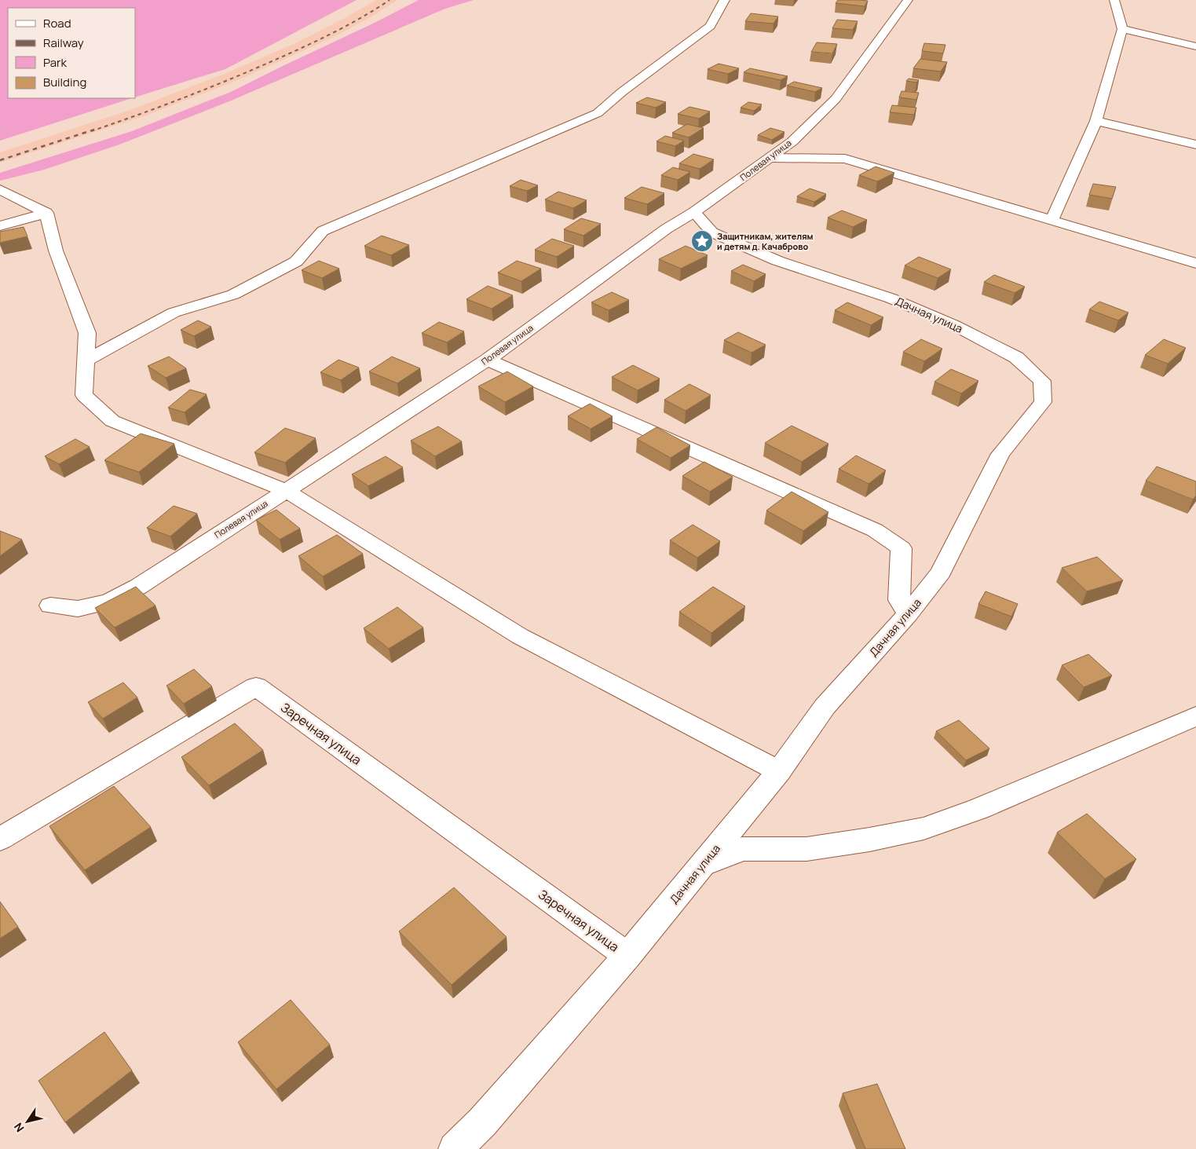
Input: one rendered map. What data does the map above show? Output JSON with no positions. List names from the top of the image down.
{
  "streets": {
    "street": ["Полевая улица", "Дачная улица", "Заречная улица"]
  },
  "crossings": [
    ["Полевая улица", "Дачная улица"],
    ["Дачная улица", "Заречная улица"]
  ],
  "places": {
    "place": ["Защитникам, жителям и детям д. Качаброво"]
  },
  "legend": [
    "Road",
    "Railway",
    "Park",
    "Building"
  ],
  "north": "bottom left"
}
